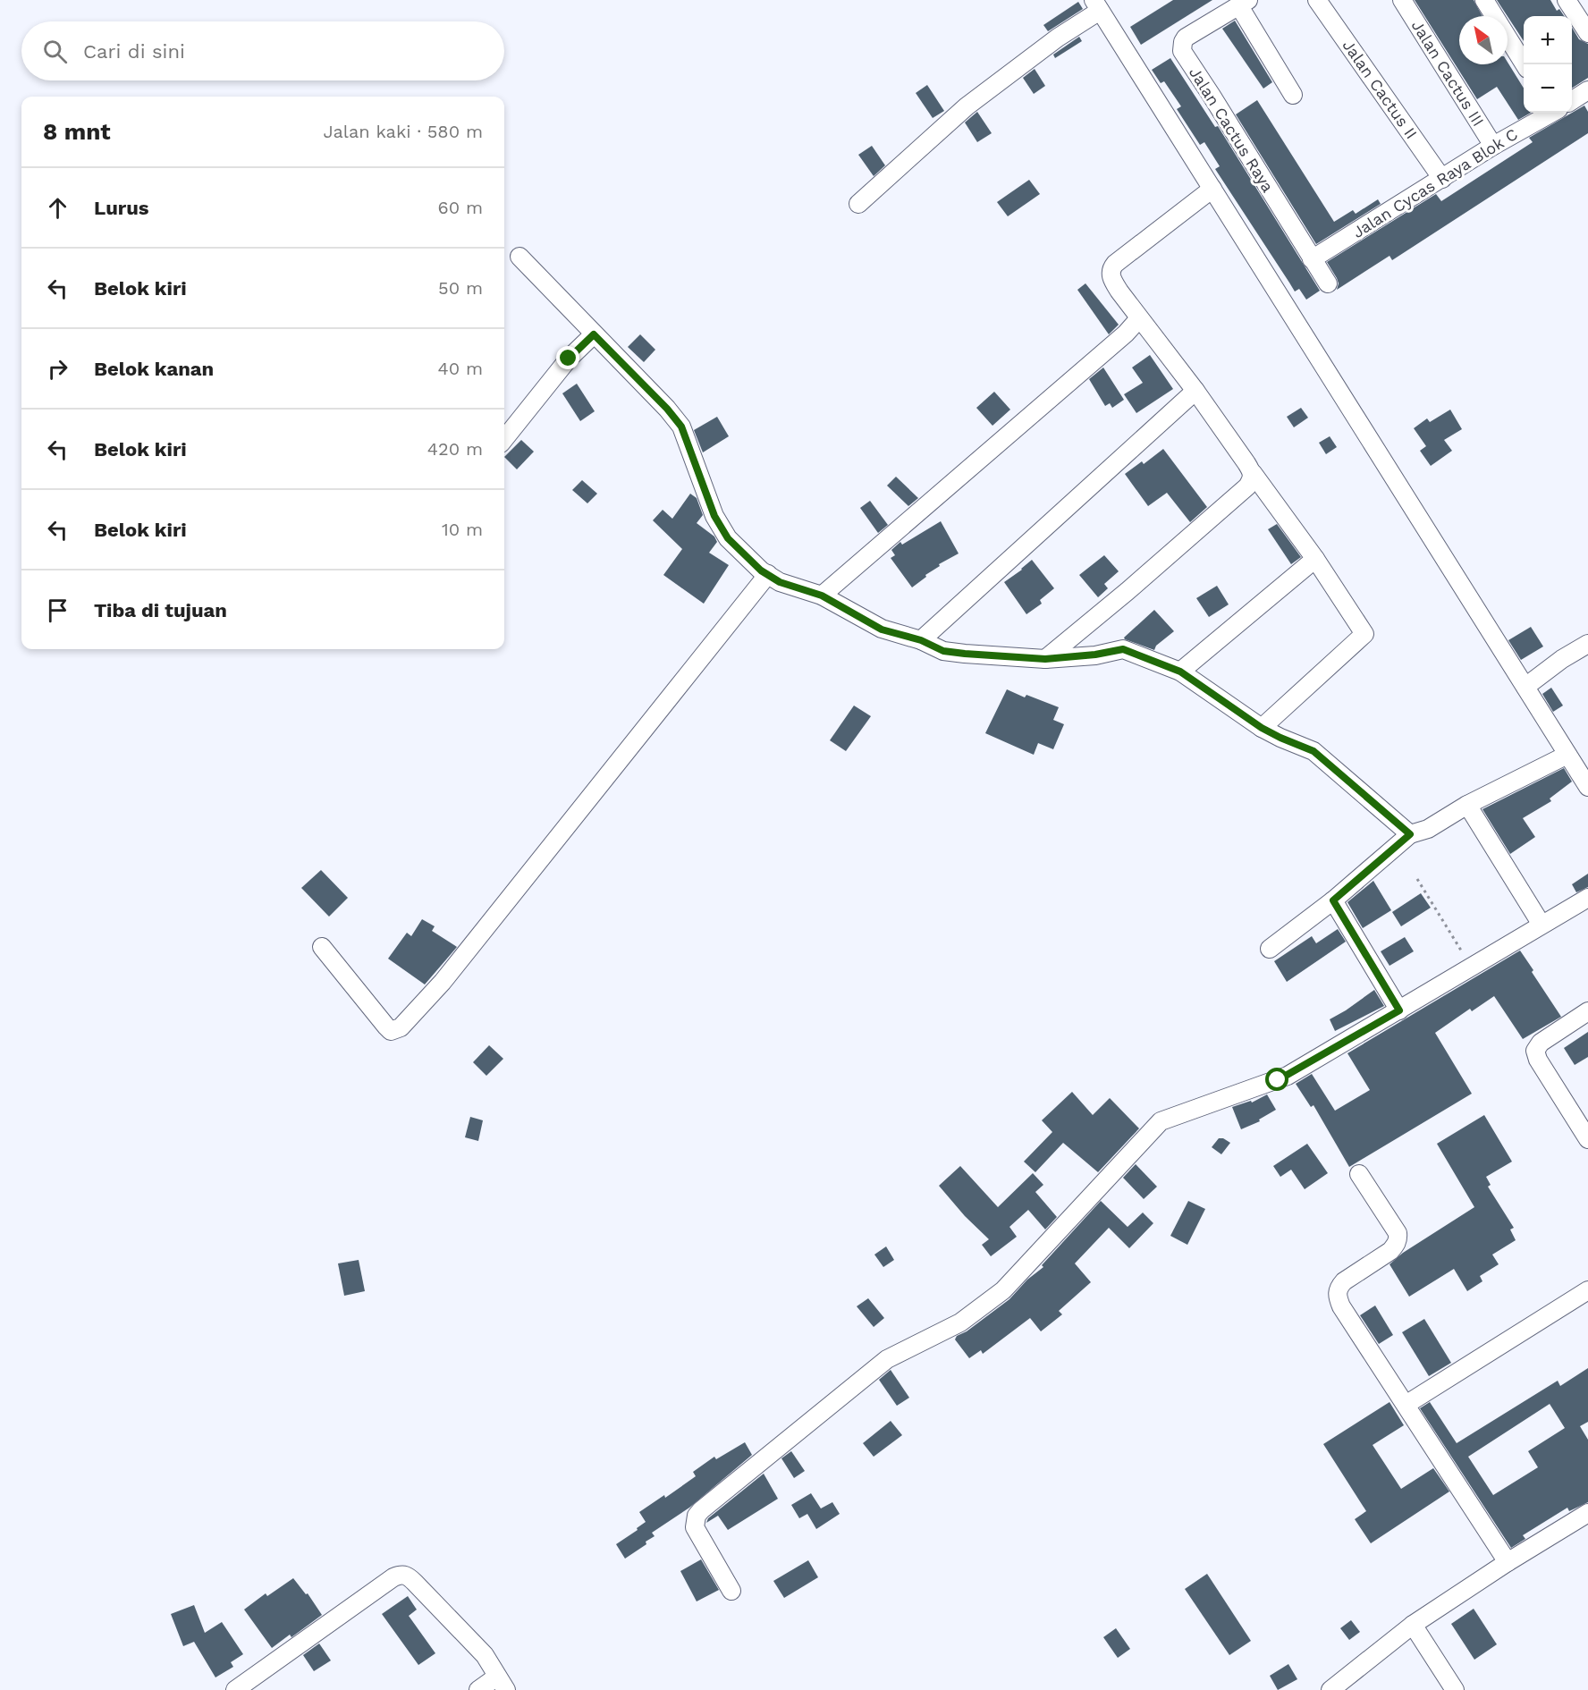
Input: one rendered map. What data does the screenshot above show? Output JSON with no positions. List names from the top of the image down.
{
  "streets": {
    "street": [
      "Jalan Cactus III",
      "Jalan Cactus II",
      "Jalan Cactus Raya",
      "Jalan Cycas Raya Blok C"
    ]
  },
  "crossings": [
    ["Jalan Cactus III", "Jalan Cycas Raya Blok C"],
    ["Jalan Cactus II", "Jalan Cycas Raya Blok C"],
    ["Jalan Cactus Raya", "Jalan Cycas Raya Blok C"]
  ],
  "north": "top left",
  "page": {
    "map_buttons": ["+", "−"],
    "search": "Cari di sini",
    "heading": ["8 mnt", "Jalan kaki · 580 m"],
    "list": [
      ["Lurus", "60 m"],
      ["Belok kiri", "50 m"],
      ["Belok kanan", "40 m"],
      ["Belok kiri", "420 m"],
      ["Belok kiri", "10 m"],
      "Tiba di tujuan"
    ]
  }
}
